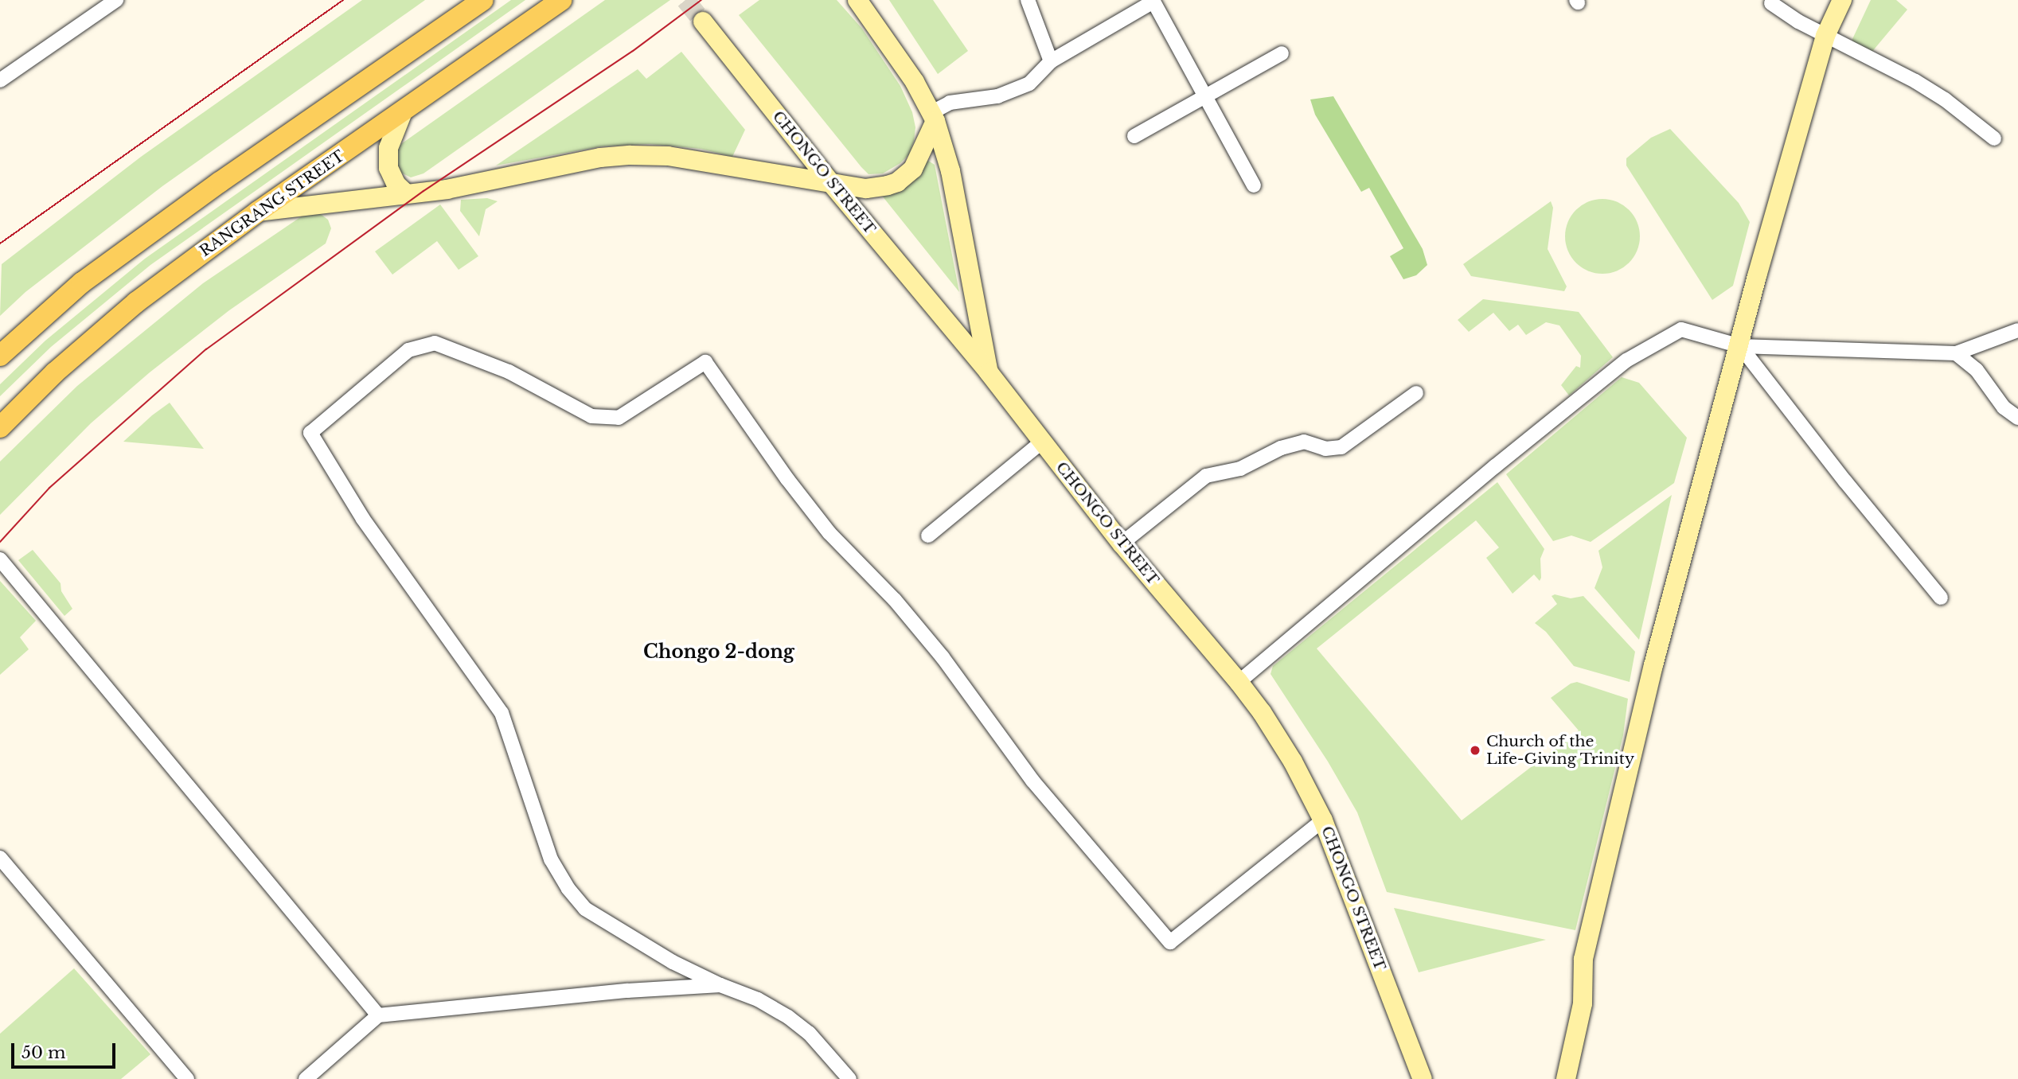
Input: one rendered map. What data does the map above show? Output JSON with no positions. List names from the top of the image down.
{
  "streets": {
    "main road": ["CHONGO STREET", "RANGRANG STREET"]
  },
  "districts": ["Chongo 2-dong"],
  "places": ["Church of the Life-Giving Trinity"],
  "scale_bar": "50 m"
}
